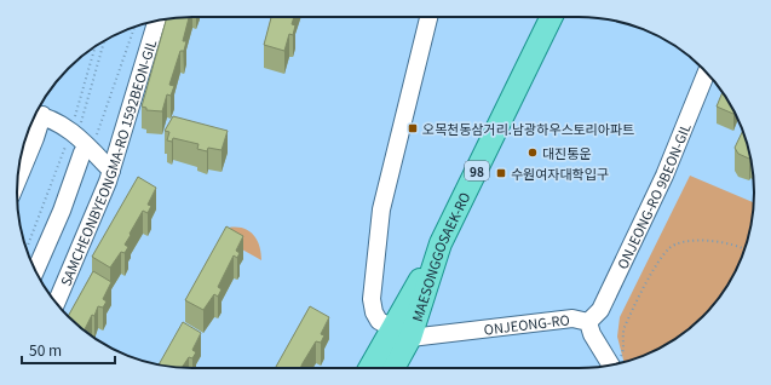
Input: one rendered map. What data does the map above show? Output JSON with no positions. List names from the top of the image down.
{
  "streets": {
    "main road": ["98", "MAESONGGOSAEK-RO"],
    "street": ["SAMCHEONBYEONGMA-RO 1592BEON-GIL", "ONJEONG-RO 9BEON-GIL", "ONJEONG-RO"]
  },
  "crossings": [
    ["ONJEONG-RO 9BEON-GIL", "ONJEONG-RO"],
    ["MAESONGGOSAEK-RO", "ONJEONG-RO"]
  ],
  "places": {
    "transit": ["오목천동삼거리.남광하우스토리아파트", "수원여자대학입구"],
    "other": ["대진통운"]
  },
  "scale_bar": "50 m"
}
